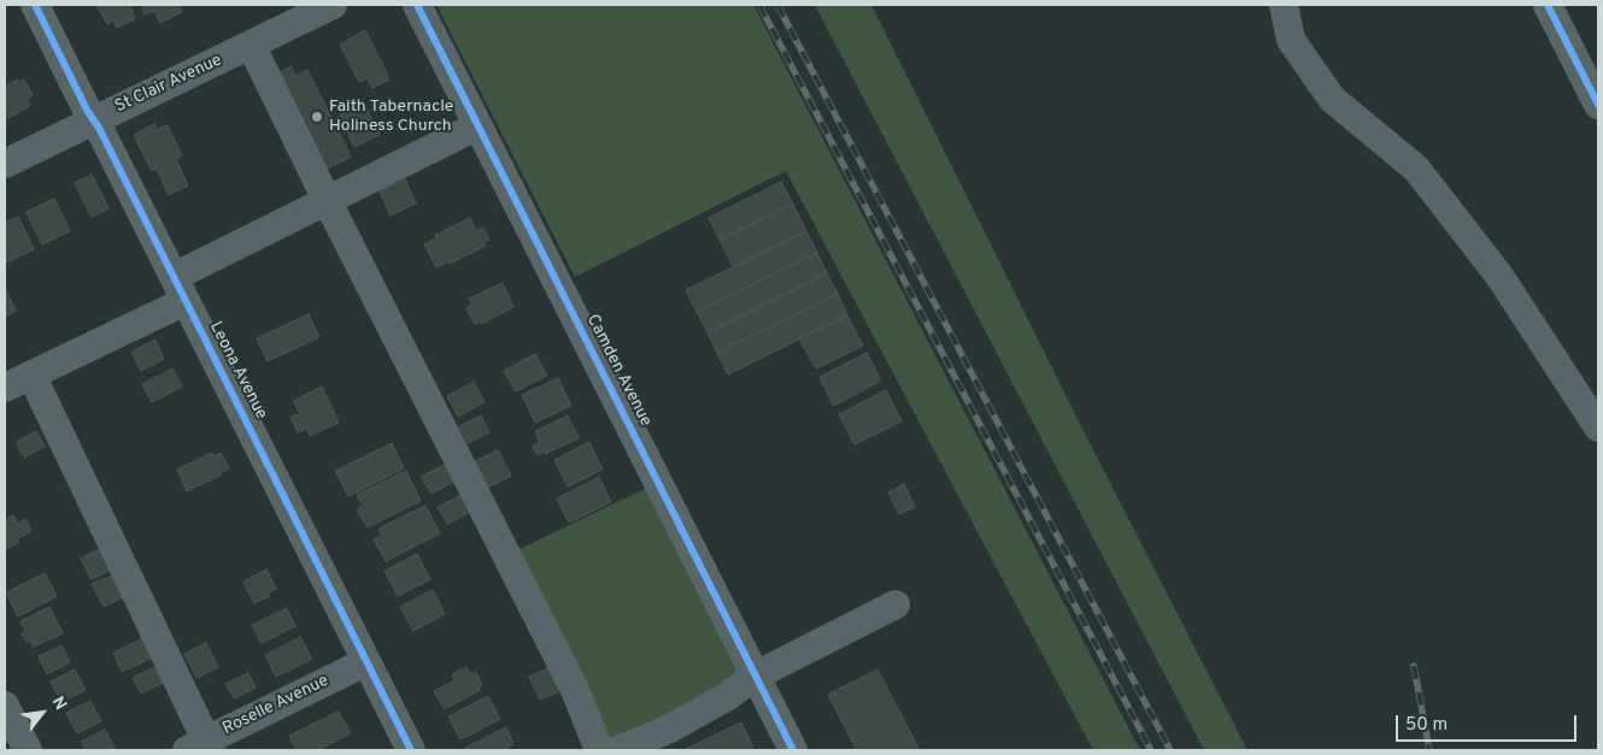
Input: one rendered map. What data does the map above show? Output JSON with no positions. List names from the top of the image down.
{
  "streets": {
    "street": [
      "St Clair Avenue",
      "Leona Avenue",
      "Camden Avenue",
      "Roselle Avenue"
    ]
  },
  "crossings": [
    ["St Clair Avenue", "Leona Avenue"],
    ["Leona Avenue", "Roselle Avenue"]
  ],
  "places": ["Faith Tabernacle Holiness Church"],
  "scale_bar": "50 m",
  "north": "top right"
}
